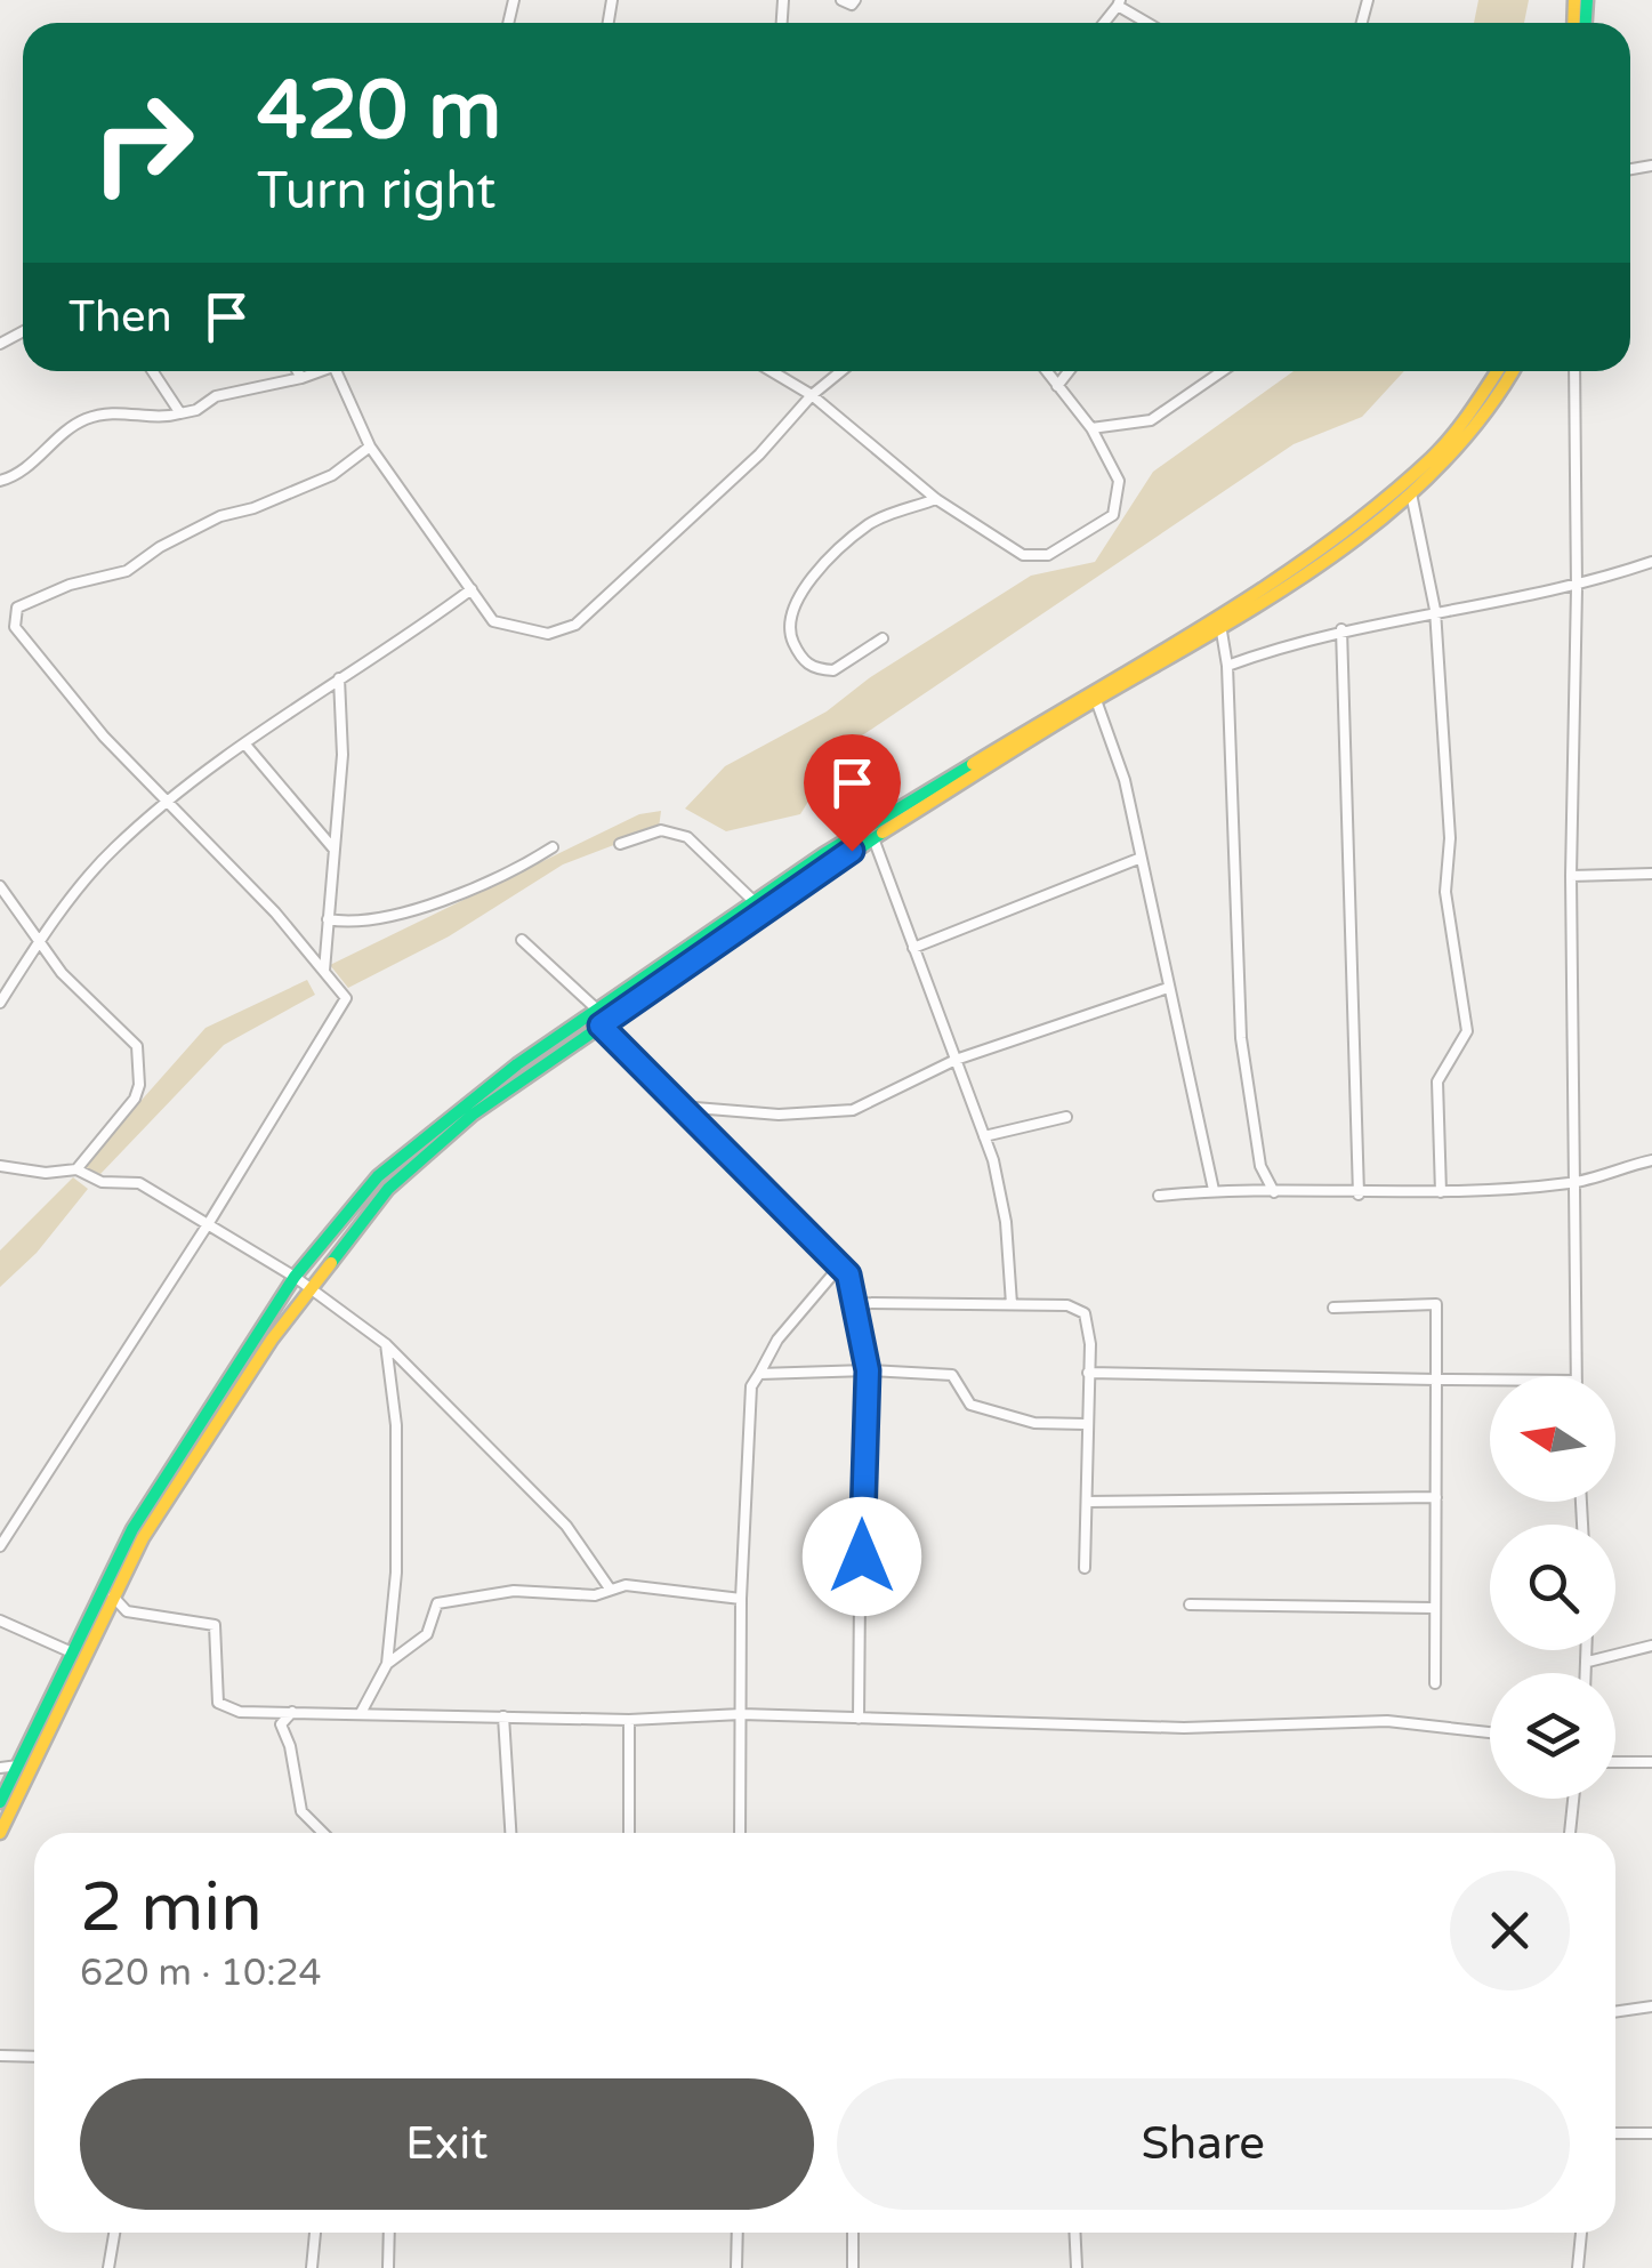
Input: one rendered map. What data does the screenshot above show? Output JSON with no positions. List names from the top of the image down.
{
  "north": "left",
  "page": {
    "turn": ["420 m", "Turn right"],
    "then": "Then",
    "heading": ["2 min", "620 m · 10:24"],
    "buttons": ["Exit", "Share"]
  }
}
